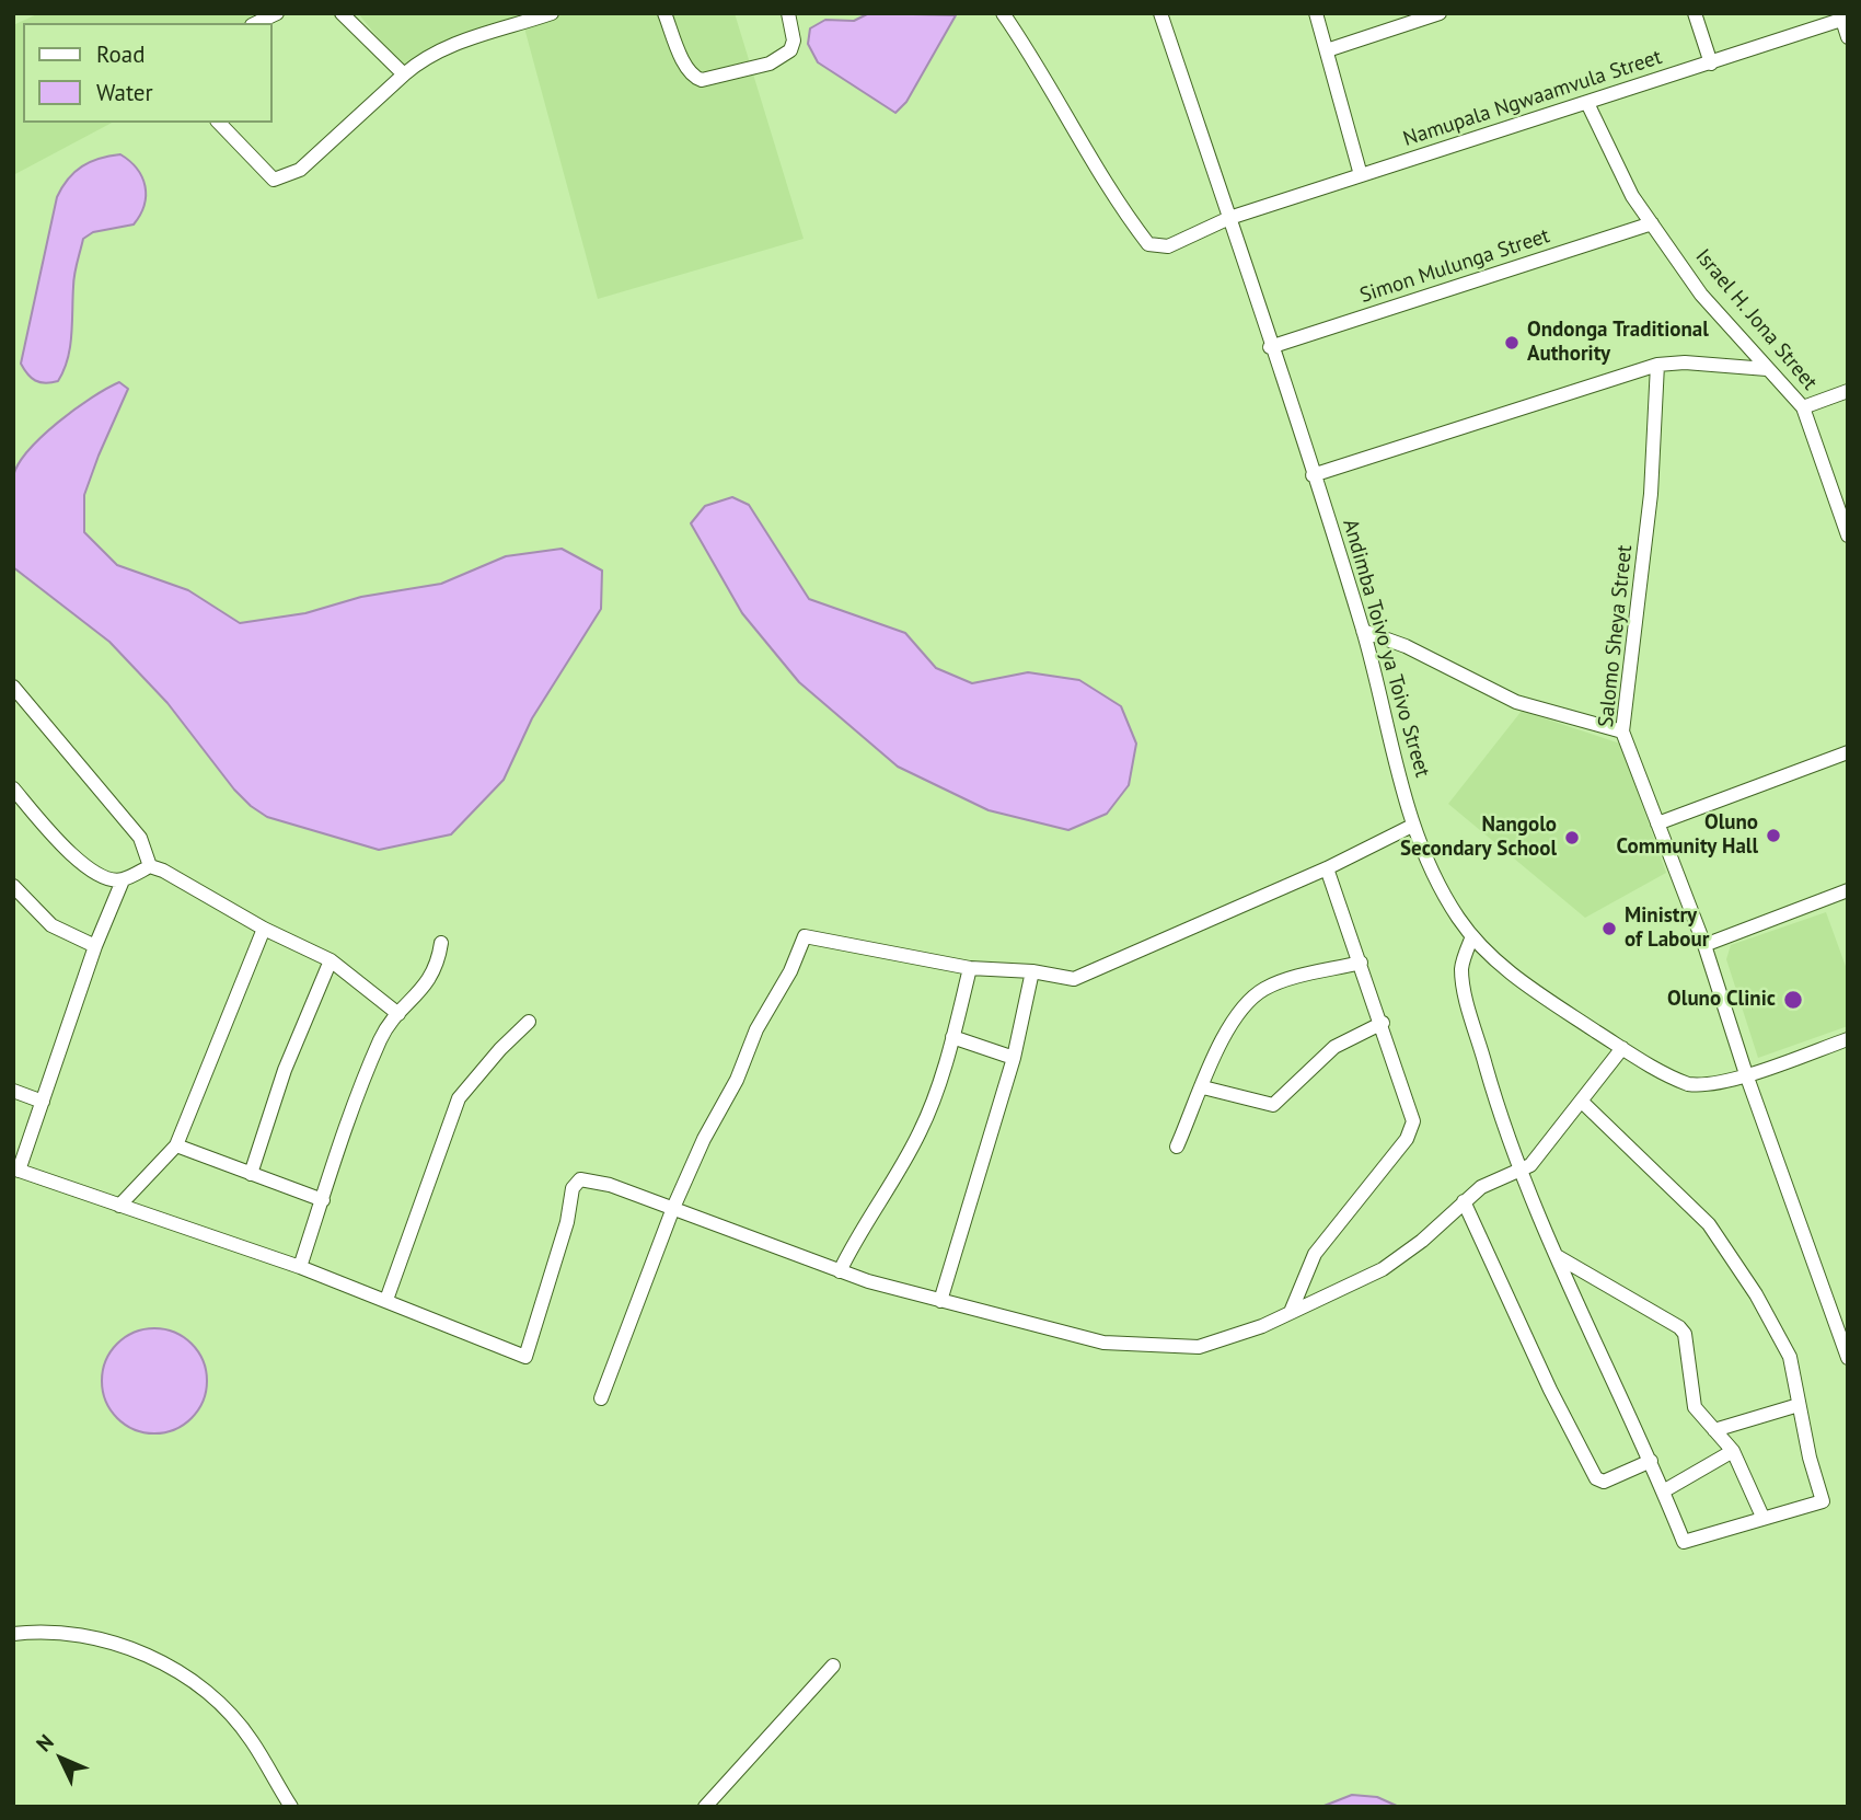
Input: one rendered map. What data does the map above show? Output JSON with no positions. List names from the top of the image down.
{
  "streets": {
    "street": [
      "Namupala Ngwaamvula Street",
      "Simon Mulunga Street",
      "Israel H. Jona Street",
      "Salomo Sheya Street",
      "Andimba Toivo ya Toivo Street"
    ]
  },
  "crossings": [
    ["Namupala Ngwaamvula Street", "Israel H. Jona Street"],
    ["Namupala Ngwaamvula Street", "Andimba Toivo ya Toivo Street"],
    ["Simon Mulunga Street", "Israel H. Jona Street"],
    ["Simon Mulunga Street", "Andimba Toivo ya Toivo Street"],
    ["Salomo Sheya Street", "Andimba Toivo ya Toivo Street"]
  ],
  "places": [
    "Ondonga Traditional Authority",
    "Oluno Community Hall",
    "Nangolo Secondary School",
    "Ministry of Labour",
    "Oluno Clinic"
  ],
  "legend": ["Road", "Water"],
  "north": "top left"
}
